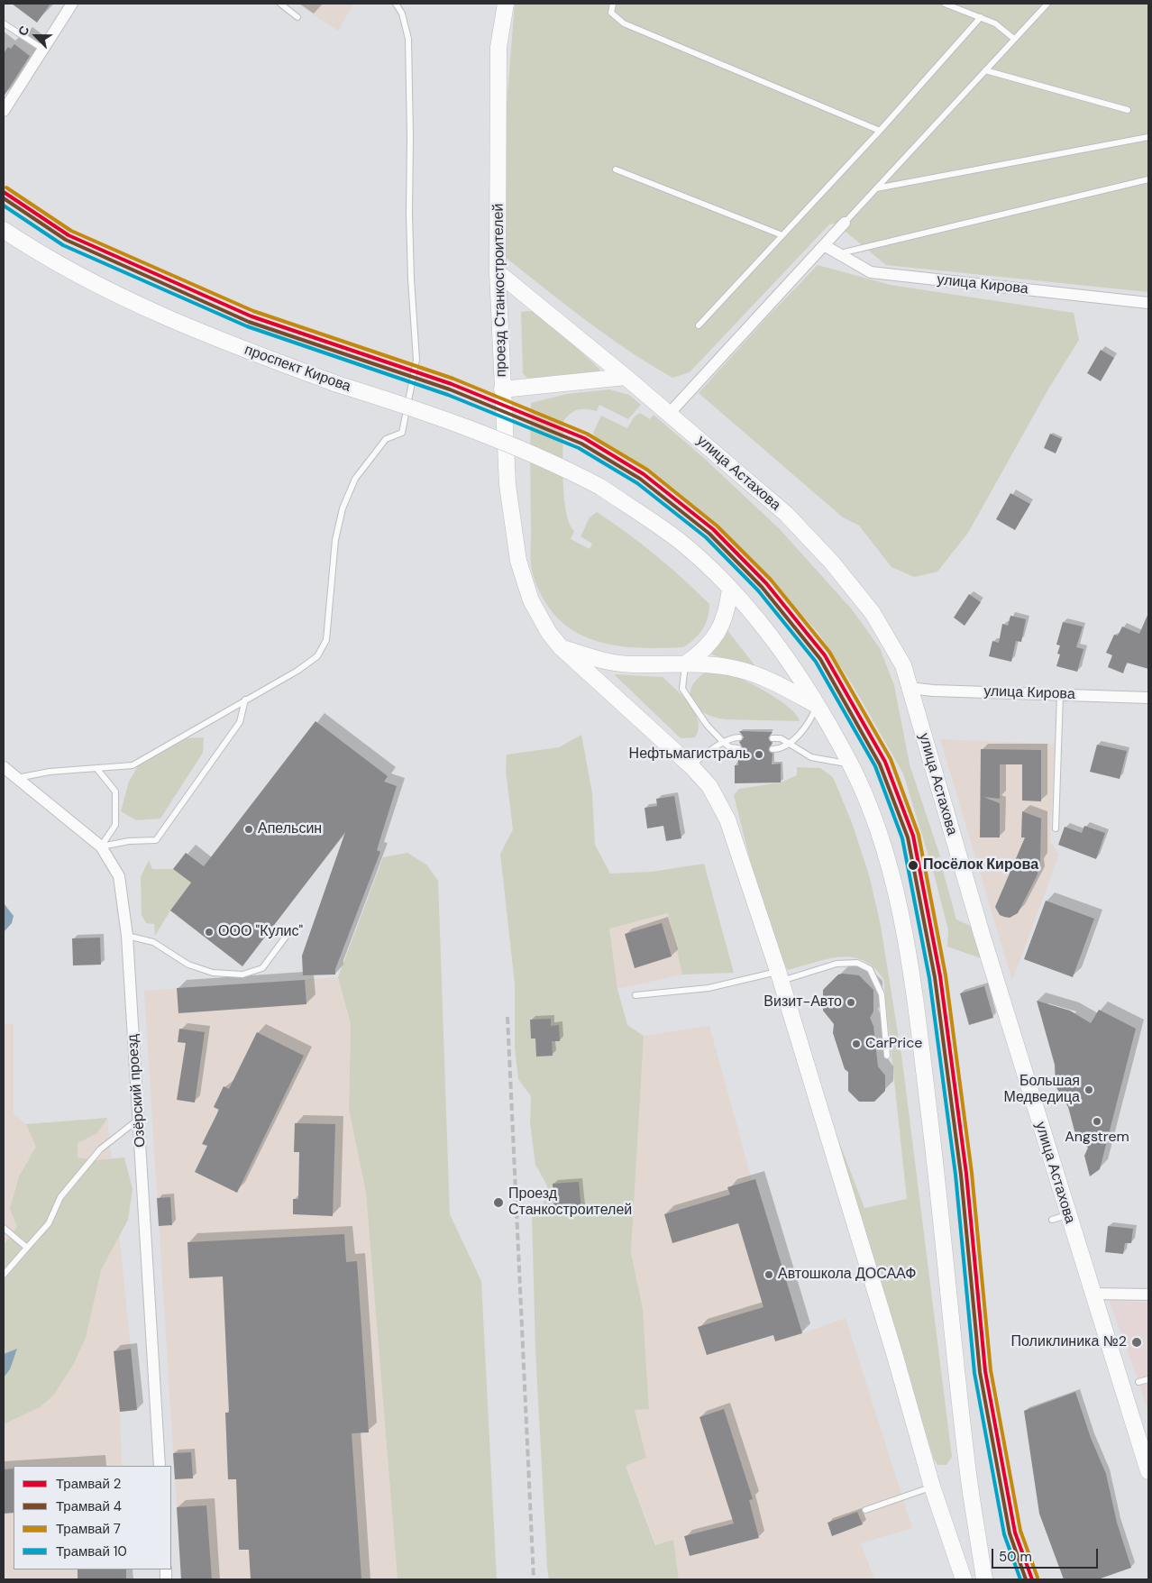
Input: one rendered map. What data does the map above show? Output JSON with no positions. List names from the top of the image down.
{
  "streets": {
    "main road": ["проезд Станкостроителей", "проспект Кирова", "улица Астахова"],
    "street": ["улица Кирова", "Озёрский проезд"]
  },
  "crossings": [
    ["улица Кирова", "улица Астахова"],
    ["проезд Станкостроителей", "улица Астахова"]
  ],
  "places": [
    "Нефтьмагистраль",
    "Апельсин",
    "Посёлок Кирова",
    "ООО \"Кулис\"",
    "Визит-Авто",
    "CarPrice",
    "Большая Медведица",
    "Angstrem",
    "Проезд Станкостроителей",
    "Автошкола ДОСААФ",
    "Поликлиника №2"
  ],
  "lines": [
    "tram line 7",
    "tram line 2",
    "tram line 4",
    "tram line 10"
  ],
  "legend": [
    "Трамвай 2",
    "Трамвай 4",
    "Трамвай 7",
    "Трамвай 10"
  ],
  "scale_bar": "50 m",
  "north": "top left"
}
